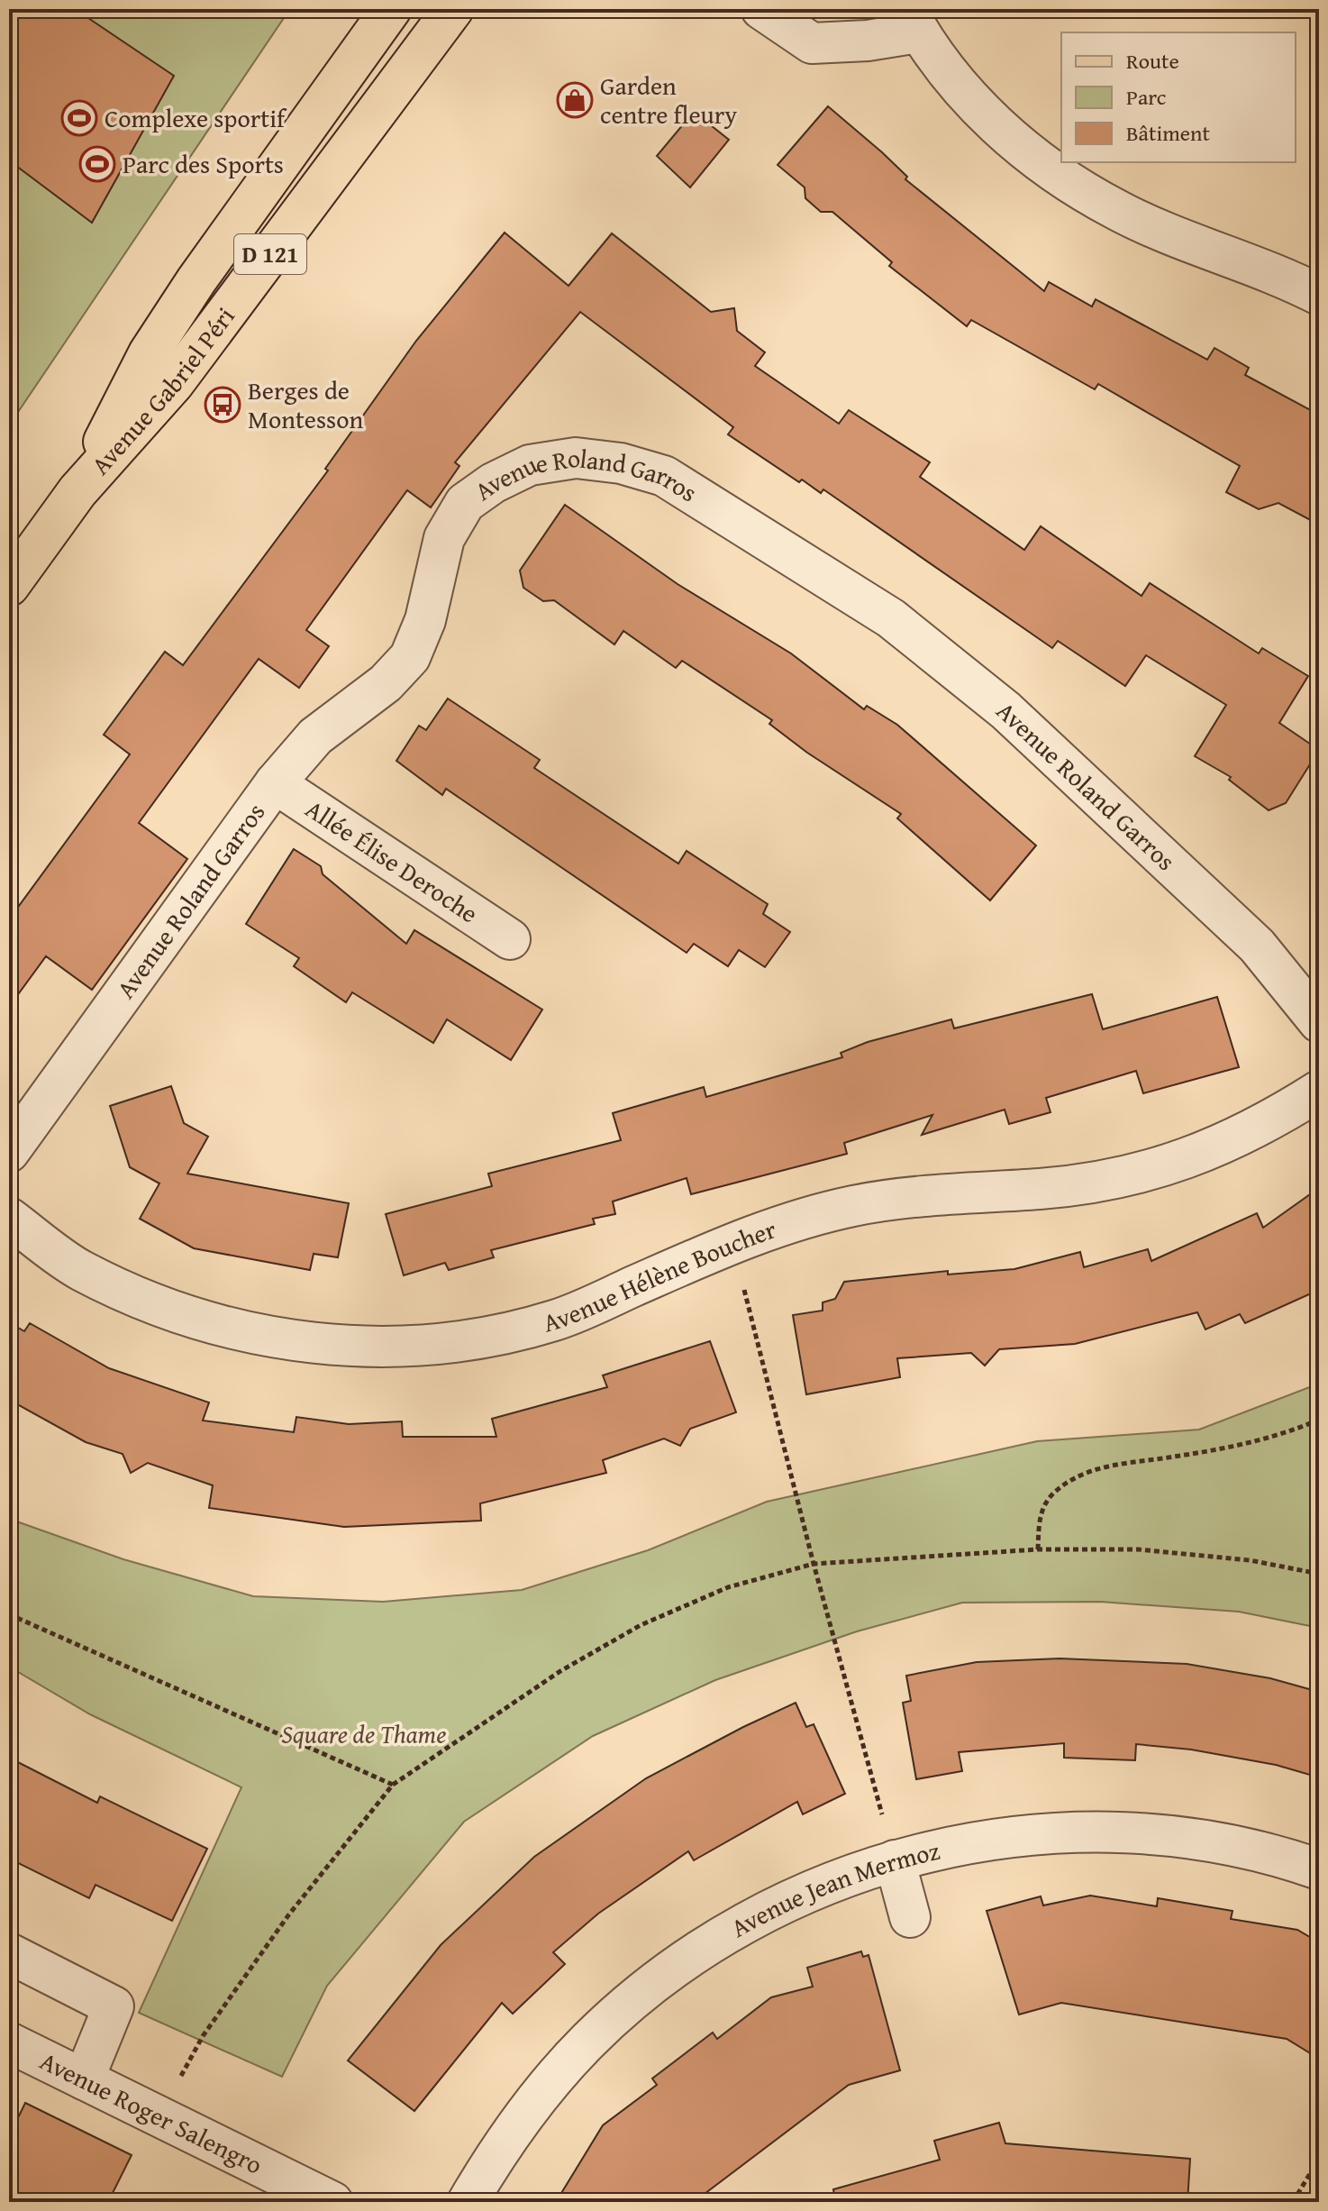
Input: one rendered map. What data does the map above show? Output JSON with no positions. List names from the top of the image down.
{
  "streets": {
    "main road": ["D 121", "Avenue Gabriel Péri"],
    "street": [
      "Avenue Roland Garros",
      "Allée Élise Deroche",
      "Avenue Hélène Boucher",
      "Avenue Jean Mermoz",
      "Avenue Roger Salengro"
    ]
  },
  "crossings": [
    ["Avenue Roland Garros", "Allée Élise Deroche"]
  ],
  "parks": ["Square de Thame"],
  "places": {
    "shop": ["Garden centre fleury"],
    "sports": ["Complexe sportif", "Parc des Sports"],
    "bus stop": ["Berges de Montesson"]
  },
  "legend": ["Route", "Parc", "Bâtiment"]
}
